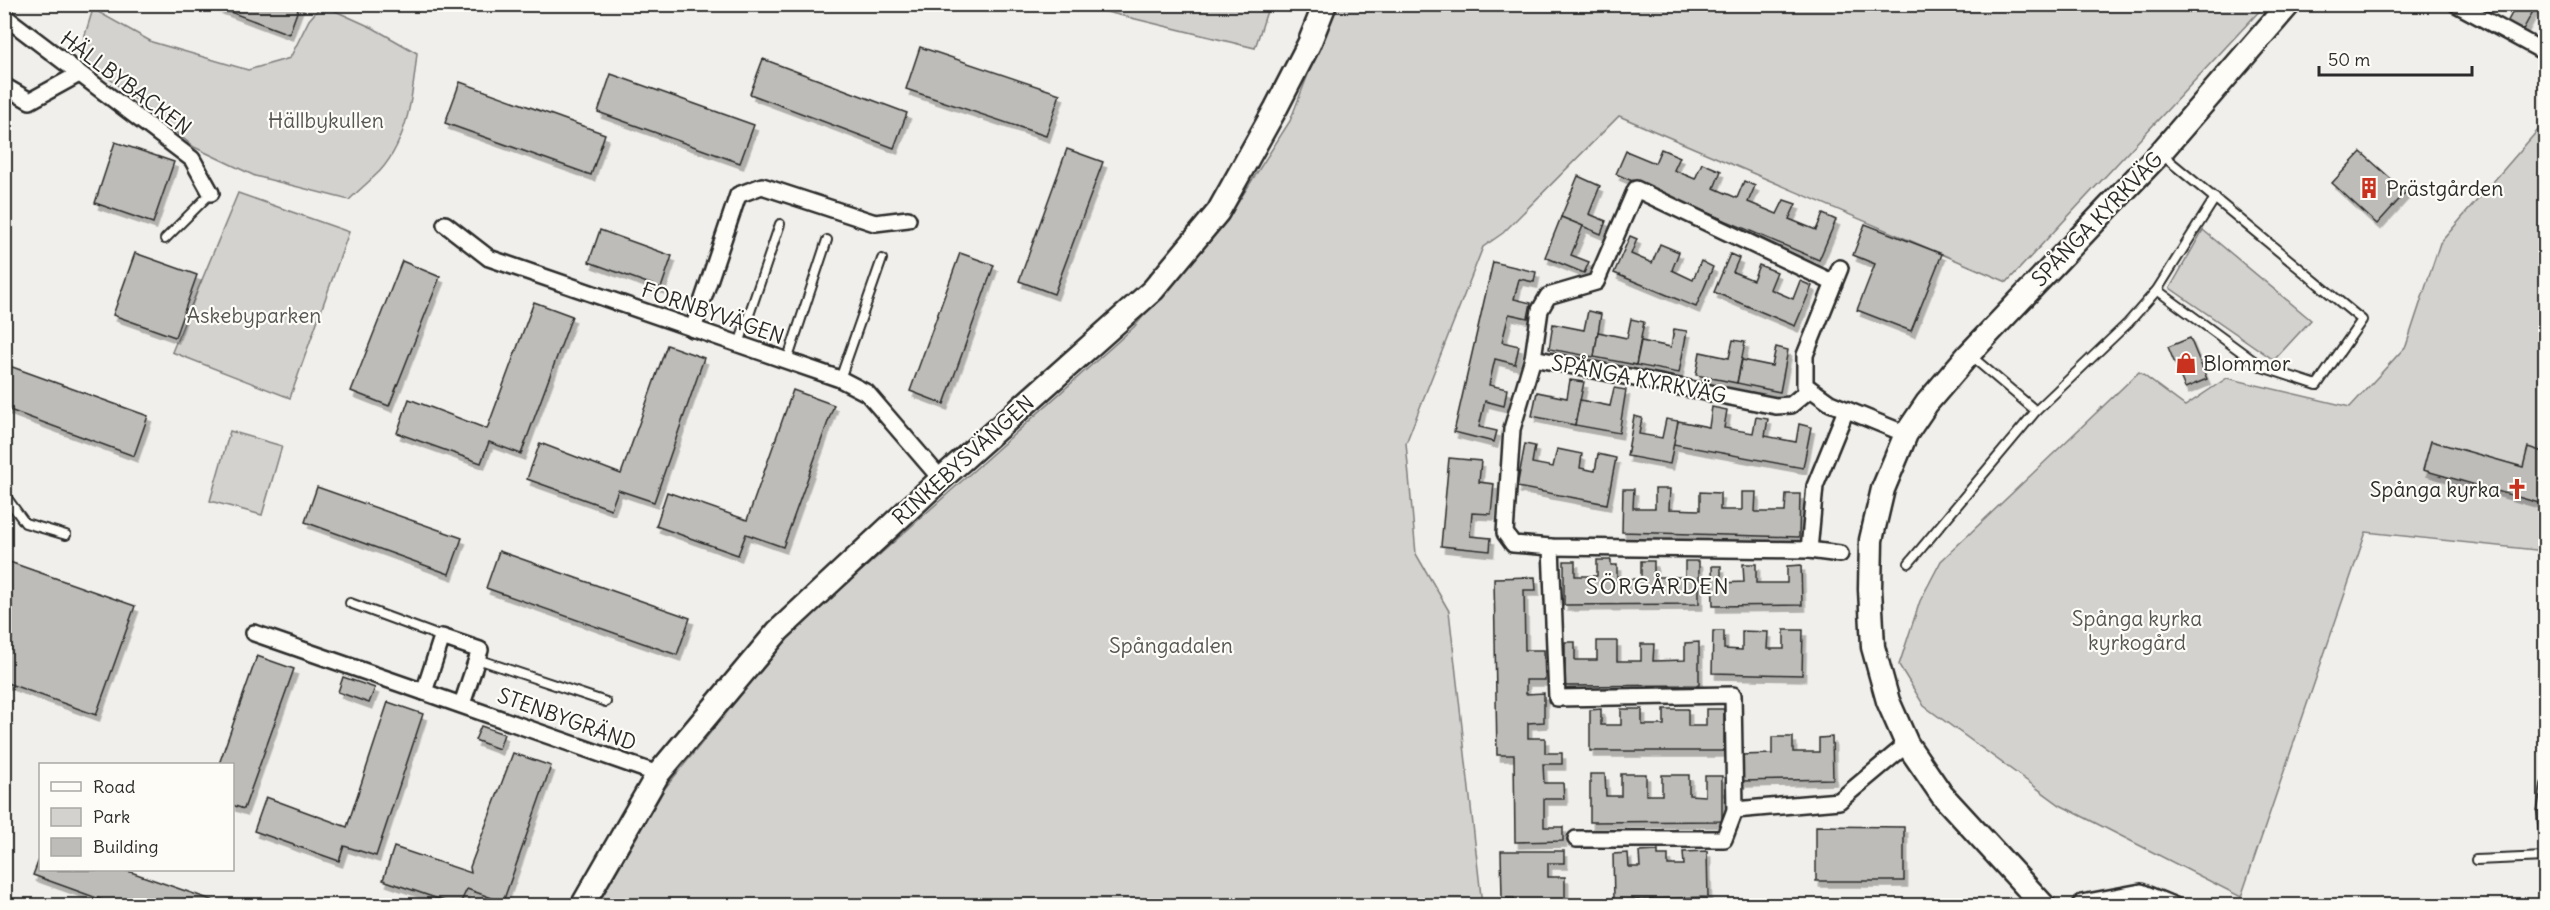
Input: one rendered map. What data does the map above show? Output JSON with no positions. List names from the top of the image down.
{
  "streets": {
    "street": [
      "HÄLLBYBACKEN",
      "SPÅNGA KYRKVÄG",
      "FORNBYVÄGEN",
      "RINKEBYSVÄNGEN",
      "STENBYGRÄND"
    ]
  },
  "crossings": [
    ["FORNBYVÄGEN", "RINKEBYSVÄNGEN"],
    ["RINKEBYSVÄNGEN", "STENBYGRÄND"]
  ],
  "districts": ["SÖRGÅRDEN"],
  "parks": [
    "Hällbykullen",
    "Askebyparken",
    "Spånga kyrka kyrkogård",
    "Spångadalen"
  ],
  "places": {
    "building": ["Prästgården"],
    "shop": ["Blommor"],
    "church": ["Spånga kyrka"]
  },
  "legend": ["Road", "Park", "Building"],
  "scale_bar": "50 m"
}
